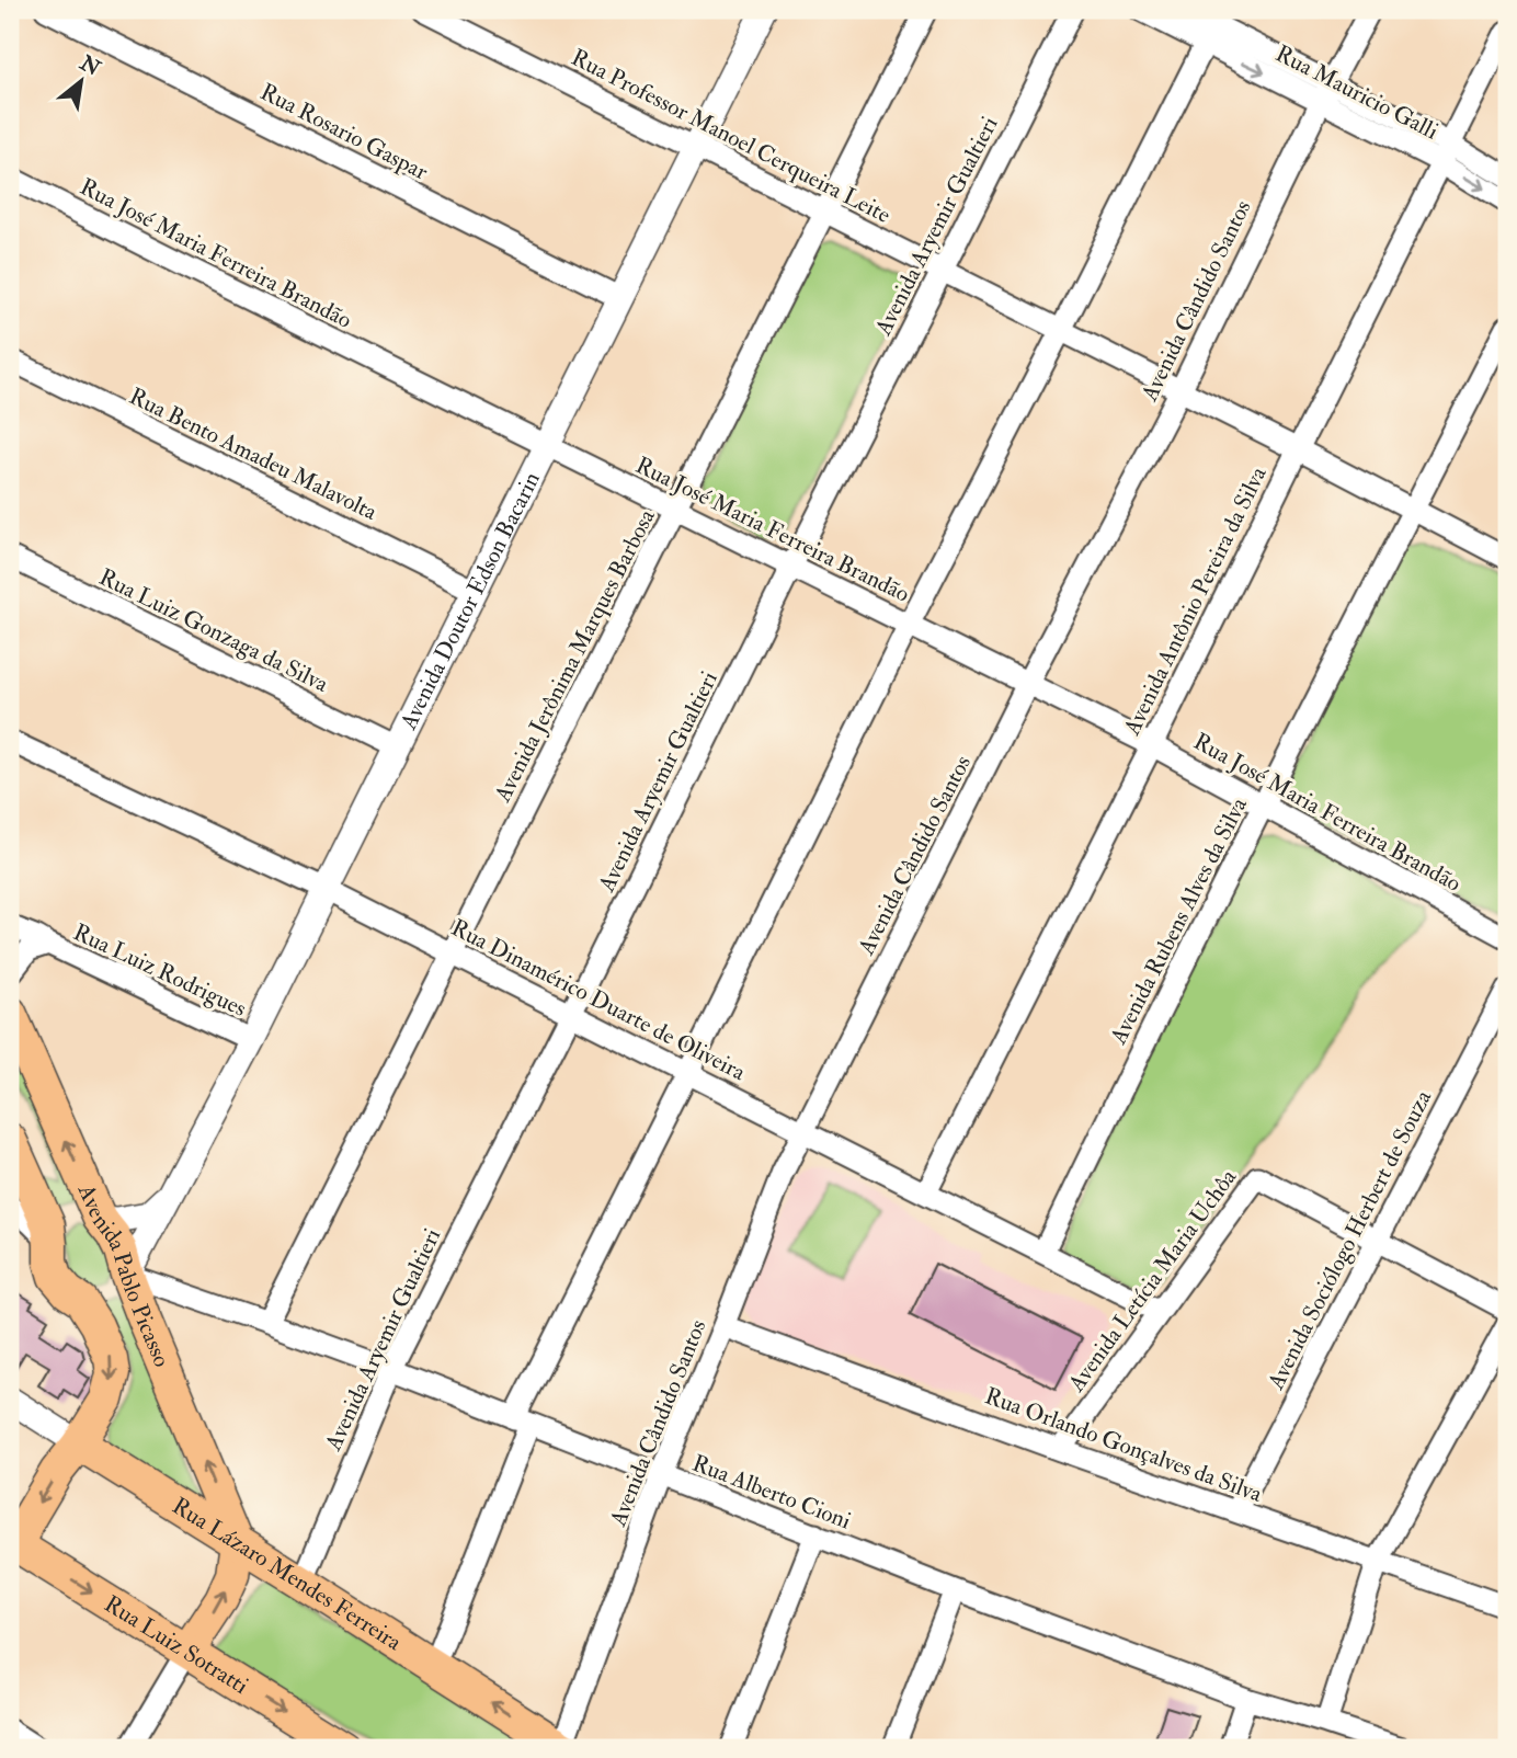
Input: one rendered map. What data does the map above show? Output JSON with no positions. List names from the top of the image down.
{
  "streets": {
    "main road": ["Avenida Pablo Picasso", "Rua Lázaro Mendes Ferreira", "Rua Luiz Sotratti"],
    "street": [
      "Rua Mauricio Galli",
      "Rua Rosario Gaspar",
      "Rua Professor Manoel Cerqueira Leite",
      "Avenida Aryemir Gualtieri",
      "Rua José Maria Ferreira Brandão",
      "Avenida Cândido Santos",
      "Rua Bento Amadeu Malavolta",
      "Avenida Doutor Edson Bacarin",
      "Avenida Antônio Pereira da Silva",
      "Rua Luiz Gonzaga da Silva",
      "Avenida Jerônima Marques Barbosa",
      "Avenida Rubens Alves da Silva",
      "Rua Luiz Rodrigues",
      "Rua Dinamérico Duarte de Oliveira",
      "Avenida Sociólogo Herbert de Souza",
      "Avenida Letícia Maria Uchôa",
      "Rua Orlando Gonçalves da Silva",
      "Rua Alberto Cioni"
    ]
  },
  "crossings": [
    ["Rua Mauricio Galli", "Avenida Cândido Santos"],
    ["Rua Mauricio Galli", "Avenida Antônio Pereira da Silva"],
    ["Rua Rosario Gaspar", "Avenida Doutor Edson Bacarin"],
    ["Rua Professor Manoel Cerqueira Leite", "Avenida Aryemir Gualtieri"],
    ["Rua Professor Manoel Cerqueira Leite", "Avenida Cândido Santos"],
    ["Rua Professor Manoel Cerqueira Leite", "Avenida Doutor Edson Bacarin"],
    ["Rua Professor Manoel Cerqueira Leite", "Avenida Antônio Pereira da Silva"],
    ["Rua Professor Manoel Cerqueira Leite", "Avenida Jerônima Marques Barbosa"],
    ["Rua Professor Manoel Cerqueira Leite", "Avenida Rubens Alves da Silva"],
    ["Avenida Aryemir Gualtieri", "Rua José Maria Ferreira Brandão"],
    ["Avenida Aryemir Gualtieri", "Rua Dinamérico Duarte de Oliveira"],
    ["Avenida Aryemir Gualtieri", "Rua Alberto Cioni"],
    ["Avenida Aryemir Gualtieri", "Rua Lázaro Mendes Ferreira"],
    ["Rua José Maria Ferreira Brandão", "Avenida Cândido Santos"],
    ["Rua José Maria Ferreira Brandão", "Avenida Doutor Edson Bacarin"],
    ["Rua José Maria Ferreira Brandão", "Avenida Antônio Pereira da Silva"],
    ["Rua José Maria Ferreira Brandão", "Avenida Jerônima Marques Barbosa"],
    ["Rua José Maria Ferreira Brandão", "Avenida Rubens Alves da Silva"],
    ["Avenida Cândido Santos", "Rua Dinamérico Duarte de Oliveira"],
    ["Avenida Cândido Santos", "Rua Orlando Gonçalves da Silva"],
    ["Avenida Cândido Santos", "Rua Alberto Cioni"],
    ["Avenida Cândido Santos", "Rua Lázaro Mendes Ferreira"],
    ["Rua Bento Amadeu Malavolta", "Avenida Doutor Edson Bacarin"],
    ["Avenida Doutor Edson Bacarin", "Rua Luiz Gonzaga da Silva"],
    ["Avenida Doutor Edson Bacarin", "Rua Luiz Rodrigues"],
    ["Avenida Doutor Edson Bacarin", "Rua Dinamérico Duarte de Oliveira"],
    ["Avenida Doutor Edson Bacarin", "Avenida Pablo Picasso"],
    ["Avenida Doutor Edson Bacarin", "Rua Alberto Cioni"],
    ["Avenida Antônio Pereira da Silva", "Rua Dinamérico Duarte de Oliveira"],
    ["Avenida Jerônima Marques Barbosa", "Rua Dinamérico Duarte de Oliveira"],
    ["Avenida Jerônima Marques Barbosa", "Rua Alberto Cioni"],
    ["Avenida Rubens Alves da Silva", "Rua Dinamérico Duarte de Oliveira"],
    ["Rua Dinamérico Duarte de Oliveira", "Avenida Letícia Maria Uchôa"],
    ["Avenida Sociólogo Herbert de Souza", "Avenida Letícia Maria Uchôa"],
    ["Avenida Sociólogo Herbert de Souza", "Rua Orlando Gonçalves da Silva"],
    ["Avenida Pablo Picasso", "Rua Alberto Cioni"],
    ["Avenida Pablo Picasso", "Rua Lázaro Mendes Ferreira"],
    ["Avenida Pablo Picasso", "Rua Luiz Sotratti"],
    ["Avenida Letícia Maria Uchôa", "Rua Orlando Gonçalves da Silva"]
  ],
  "one_way": ["Rua Luiz Sotratti"],
  "north": "top right"
}
